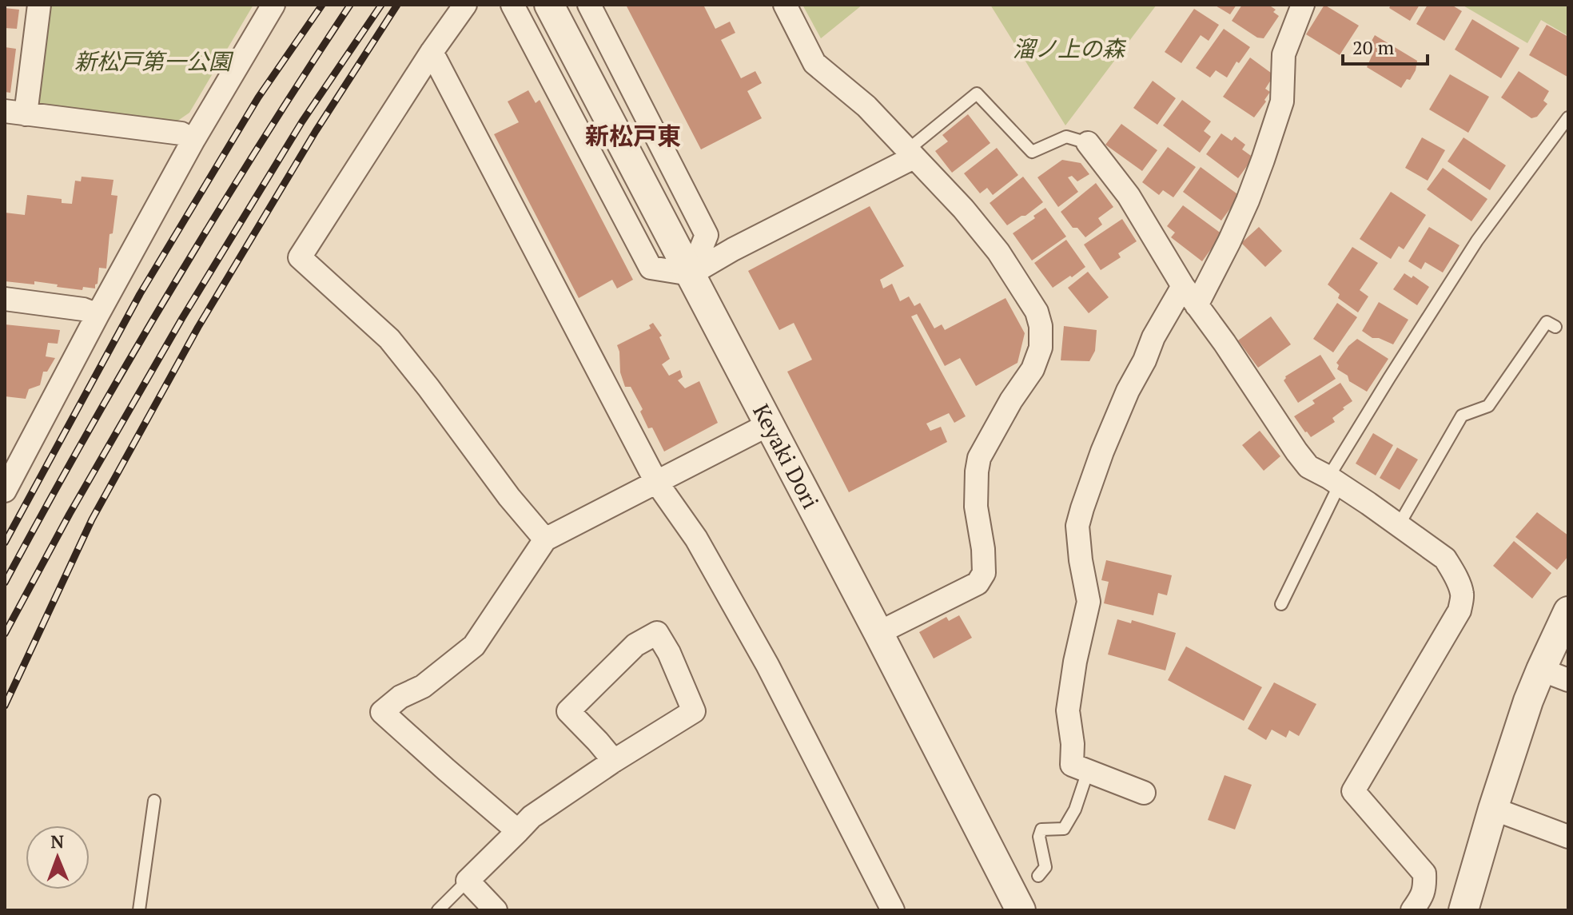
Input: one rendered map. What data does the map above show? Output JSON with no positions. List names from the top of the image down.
{
  "streets": {
    "street": ["Keyaki Dori"]
  },
  "districts": ["新松戸東"],
  "parks": ["溜ノ上の森", "新松戸第一公園"],
  "scale_bar": "20 m",
  "north": "top"
}
